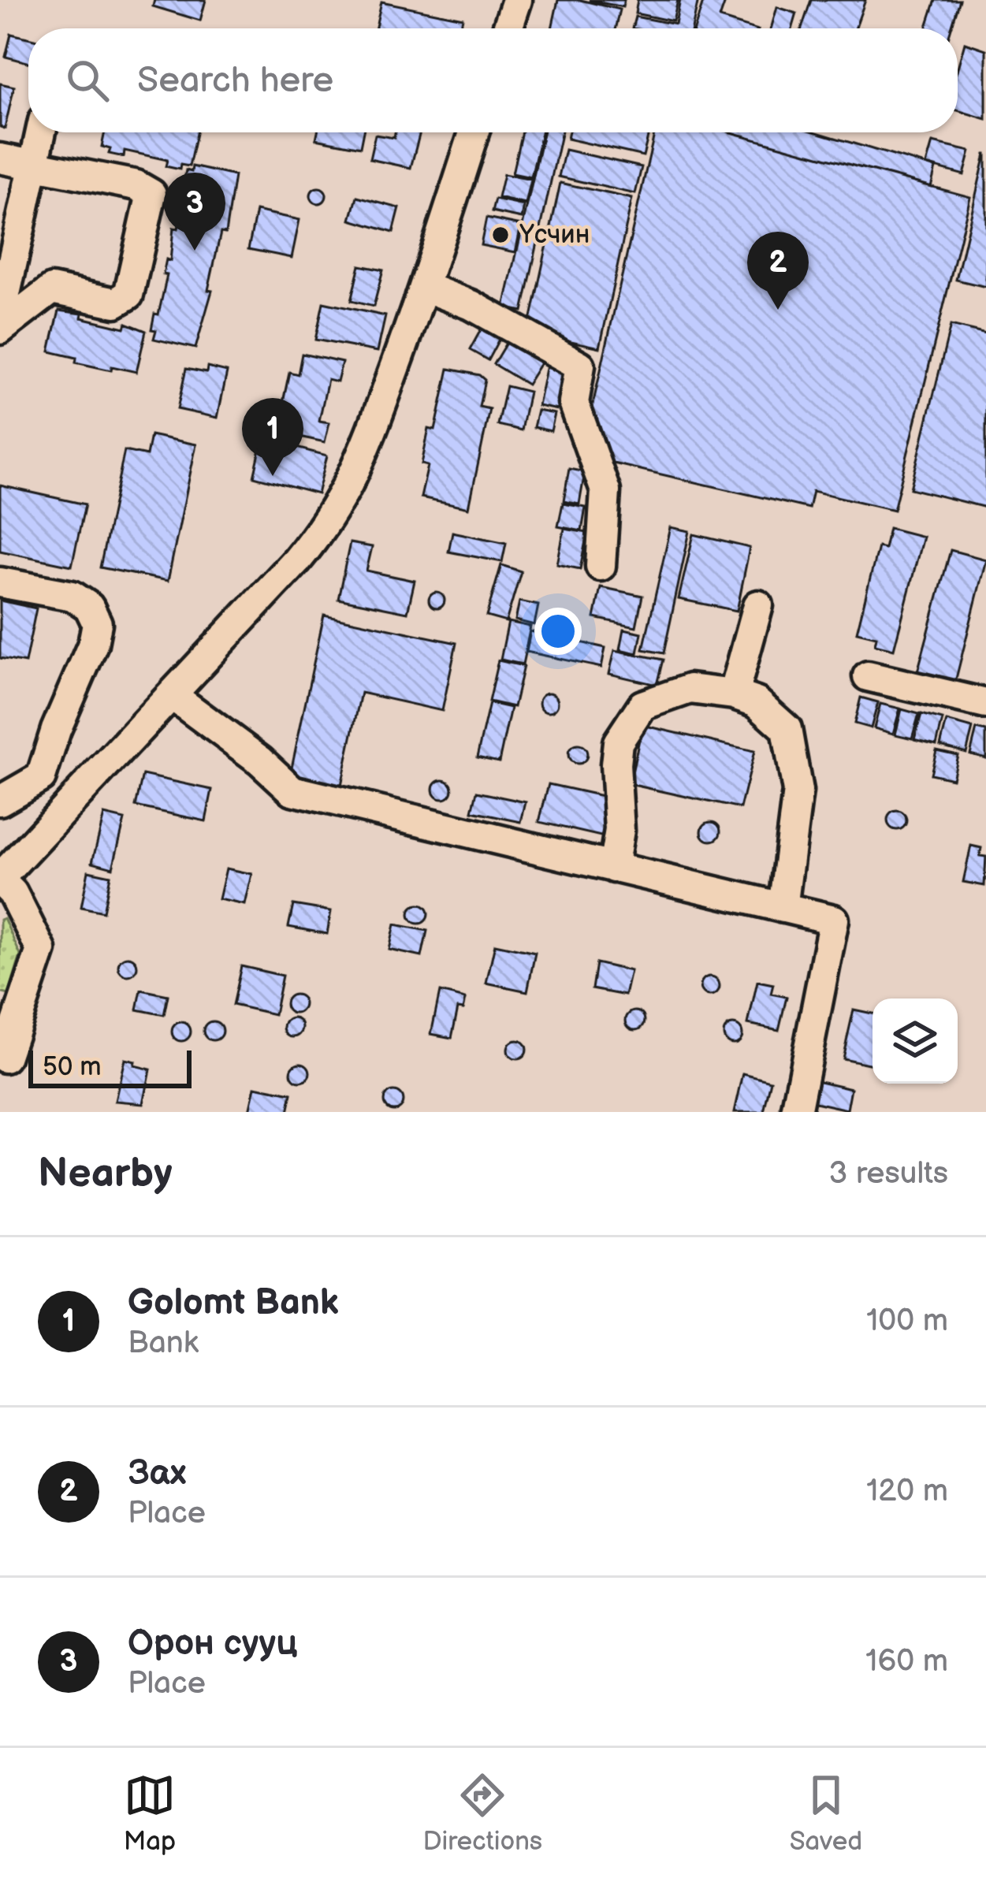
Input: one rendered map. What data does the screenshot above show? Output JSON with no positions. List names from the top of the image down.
{
  "places": ["Үсчин"],
  "scale_bar": "50 m",
  "page": {
    "search": "Search here",
    "pins": ["3", "2", "1"],
    "scale": "50 m",
    "heading": ["Nearby", "3 results"],
    "list": [
      {
        "mark": "1",
        "name": "Golomt Bank",
        "note": "Bank",
        "value": "100 m"
      },
      {
        "mark": "2",
        "name": "Зах",
        "note": "Place",
        "value": "120 m"
      },
      {
        "mark": "3",
        "name": "Орон сууц",
        "note": "Place",
        "value": "160 m"
      }
    ],
    "nav": ["Map", "Directions", "Saved"]
  }
}
